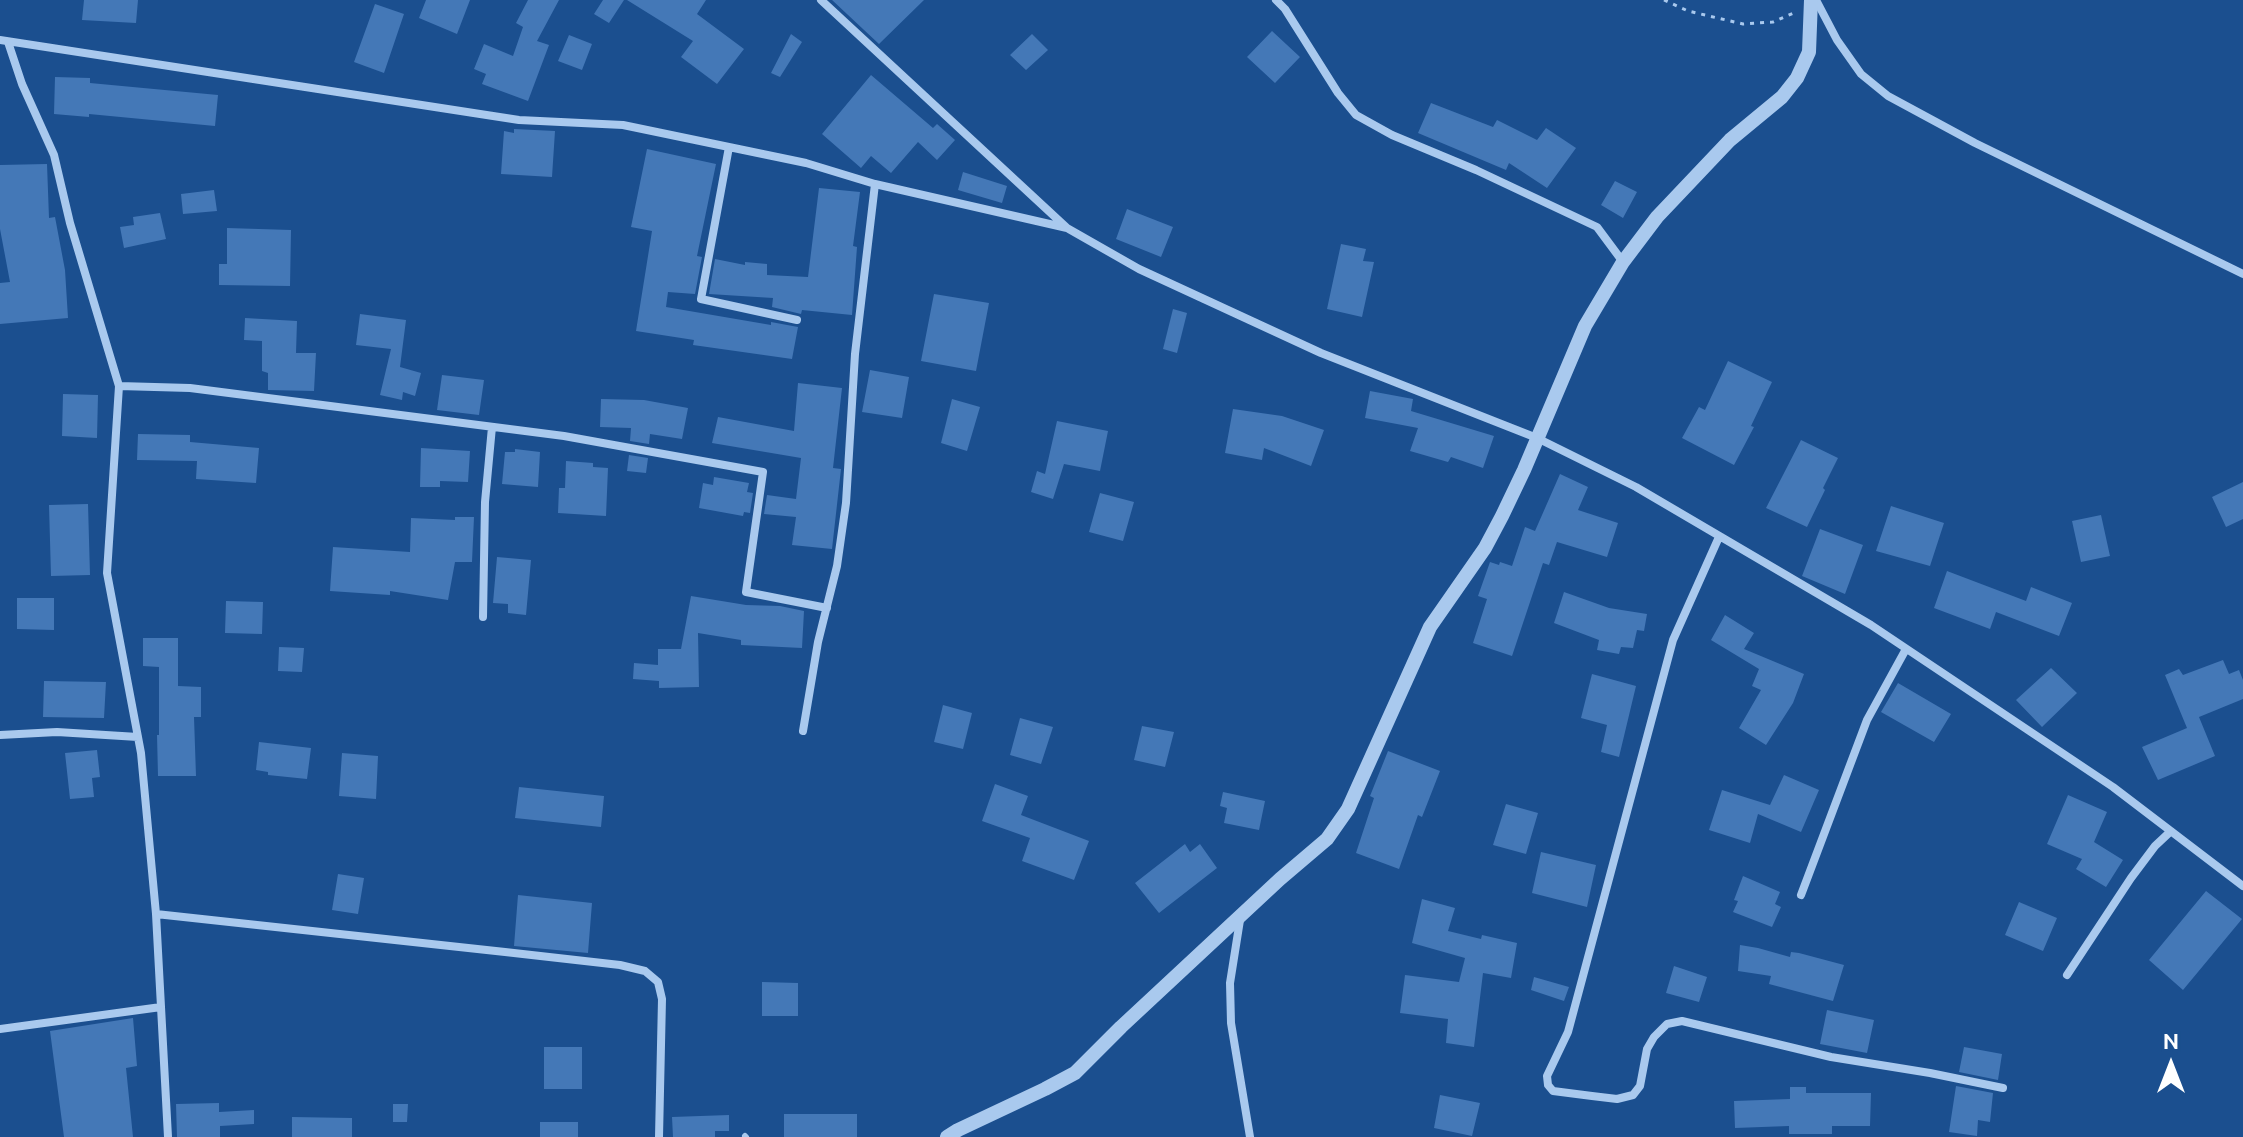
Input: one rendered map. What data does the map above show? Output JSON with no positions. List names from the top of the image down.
{
  "north": "top"
}
